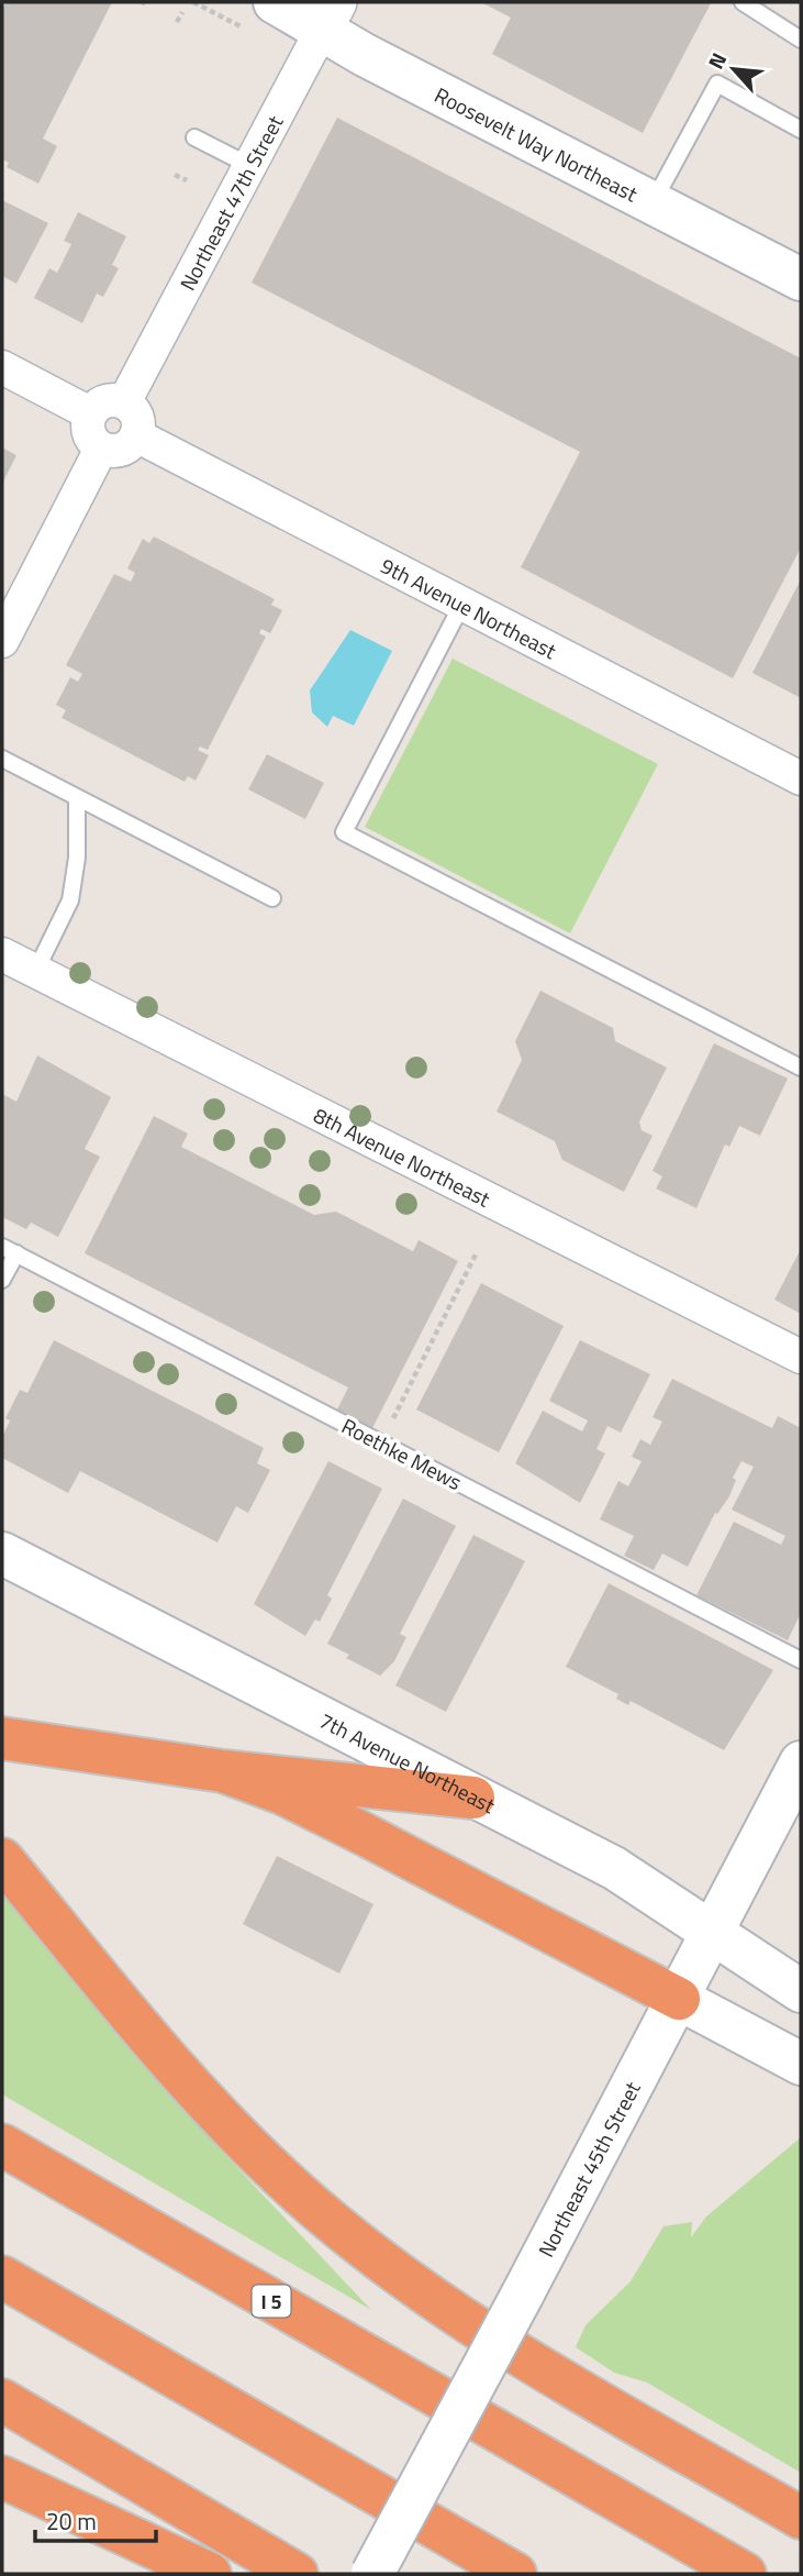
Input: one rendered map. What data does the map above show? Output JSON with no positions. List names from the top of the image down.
{
  "streets": {
    "highway": ["I 5"],
    "main road": ["Roosevelt Way Northeast", "7th Avenue Northeast", "Northeast 45th Street"],
    "street": ["Northeast 47th Street", "9th Avenue Northeast", "8th Avenue Northeast"],
    "lane": ["Roethke Mews"]
  },
  "crossings": [
    ["Roosevelt Way Northeast", "Northeast 47th Street"],
    ["Northeast 47th Street", "9th Avenue Northeast"],
    ["7th Avenue Northeast", "Northeast 45th Street"]
  ],
  "scale_bar": "20 m",
  "north": "top left"
}
